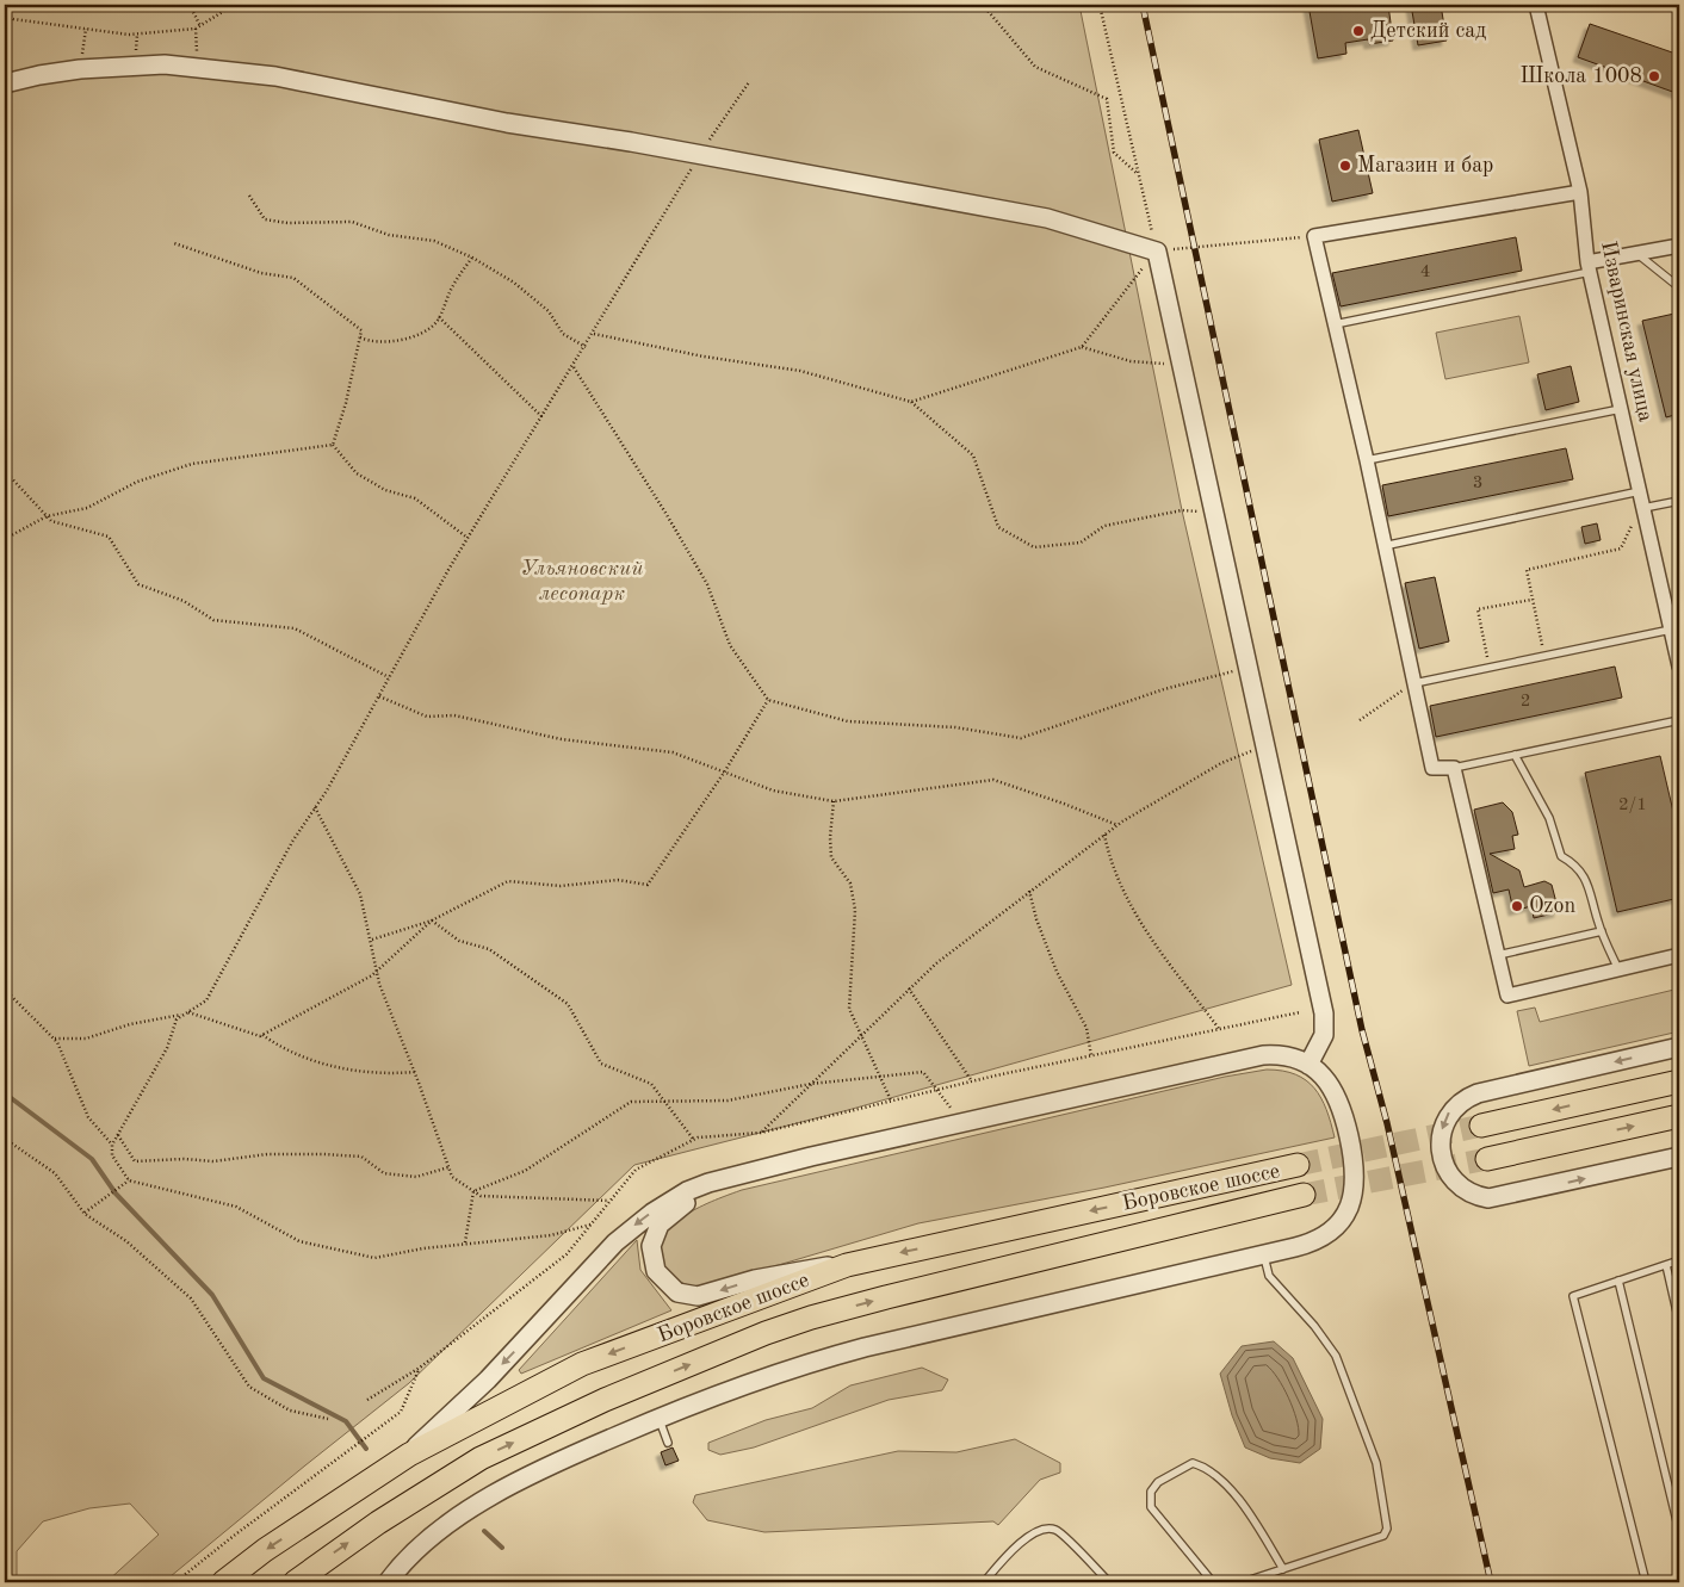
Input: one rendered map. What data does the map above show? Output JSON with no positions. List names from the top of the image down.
{
  "streets": {
    "main road": ["Боровское шоссе"],
    "street": ["Изваринская улица"]
  },
  "parks": ["Ульяновский лесопарк"],
  "places": [
    "Детский сад",
    "Школа 1008",
    "Магазин и бар",
    "Ozon"
  ],
  "house_numbers": [
    "4",
    "3",
    "2",
    "2/1"
  ]
}
